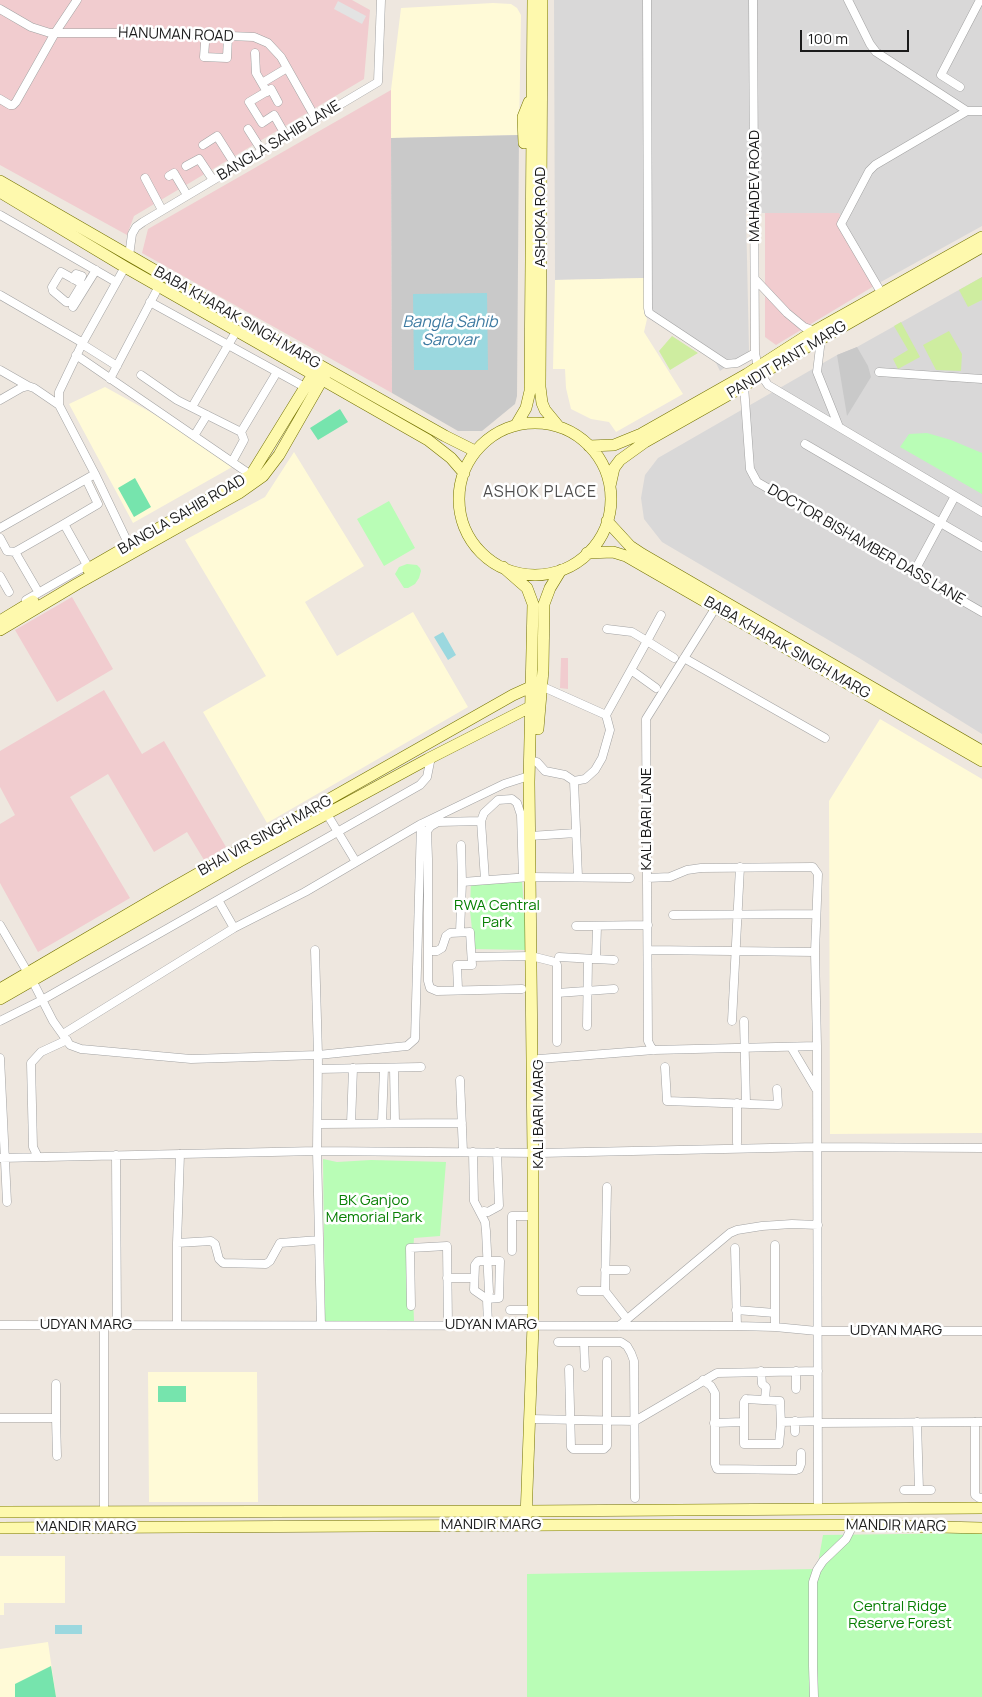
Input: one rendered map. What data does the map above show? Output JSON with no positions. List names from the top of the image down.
{
  "streets": {
    "street": [
      "HANUMAN ROAD",
      "BANGLA SAHIB LANE",
      "MAHADEV ROAD",
      "ASHOKA ROAD",
      "BABA KHARAK SINGH MARG",
      "PANDIT PANT MARG",
      "BANGLA SAHIB ROAD",
      "DOCTOR BISHAMBER DASS LANE",
      "KALI BARI LANE",
      "BHAI VIR SINGH MARG",
      "KALI BARI MARG",
      "UDYAN MARG",
      "MANDIR MARG"
    ]
  },
  "crossings": [
    ["HANUMAN ROAD", "BANGLA SAHIB LANE"],
    ["BANGLA SAHIB LANE", "BABA KHARAK SINGH MARG"],
    ["MAHADEV ROAD", "PANDIT PANT MARG"],
    ["ASHOKA ROAD", "BABA KHARAK SINGH MARG"],
    ["ASHOKA ROAD", "PANDIT PANT MARG"],
    ["BABA KHARAK SINGH MARG", "PANDIT PANT MARG"],
    ["BABA KHARAK SINGH MARG", "BANGLA SAHIB ROAD"],
    ["BABA KHARAK SINGH MARG", "KALI BARI LANE"],
    ["PANDIT PANT MARG", "DOCTOR BISHAMBER DASS LANE"],
    ["BHAI VIR SINGH MARG", "KALI BARI MARG"],
    ["KALI BARI MARG", "UDYAN MARG"],
    ["KALI BARI MARG", "MANDIR MARG"]
  ],
  "districts": ["ASHOK PLACE"],
  "water": ["Bangla Sahib Sarovar"],
  "parks": ["RWA Central Park", "BK Ganjoo Memorial Park", "Central Ridge Reserve Forest"],
  "scale_bar": "100 m"
}
